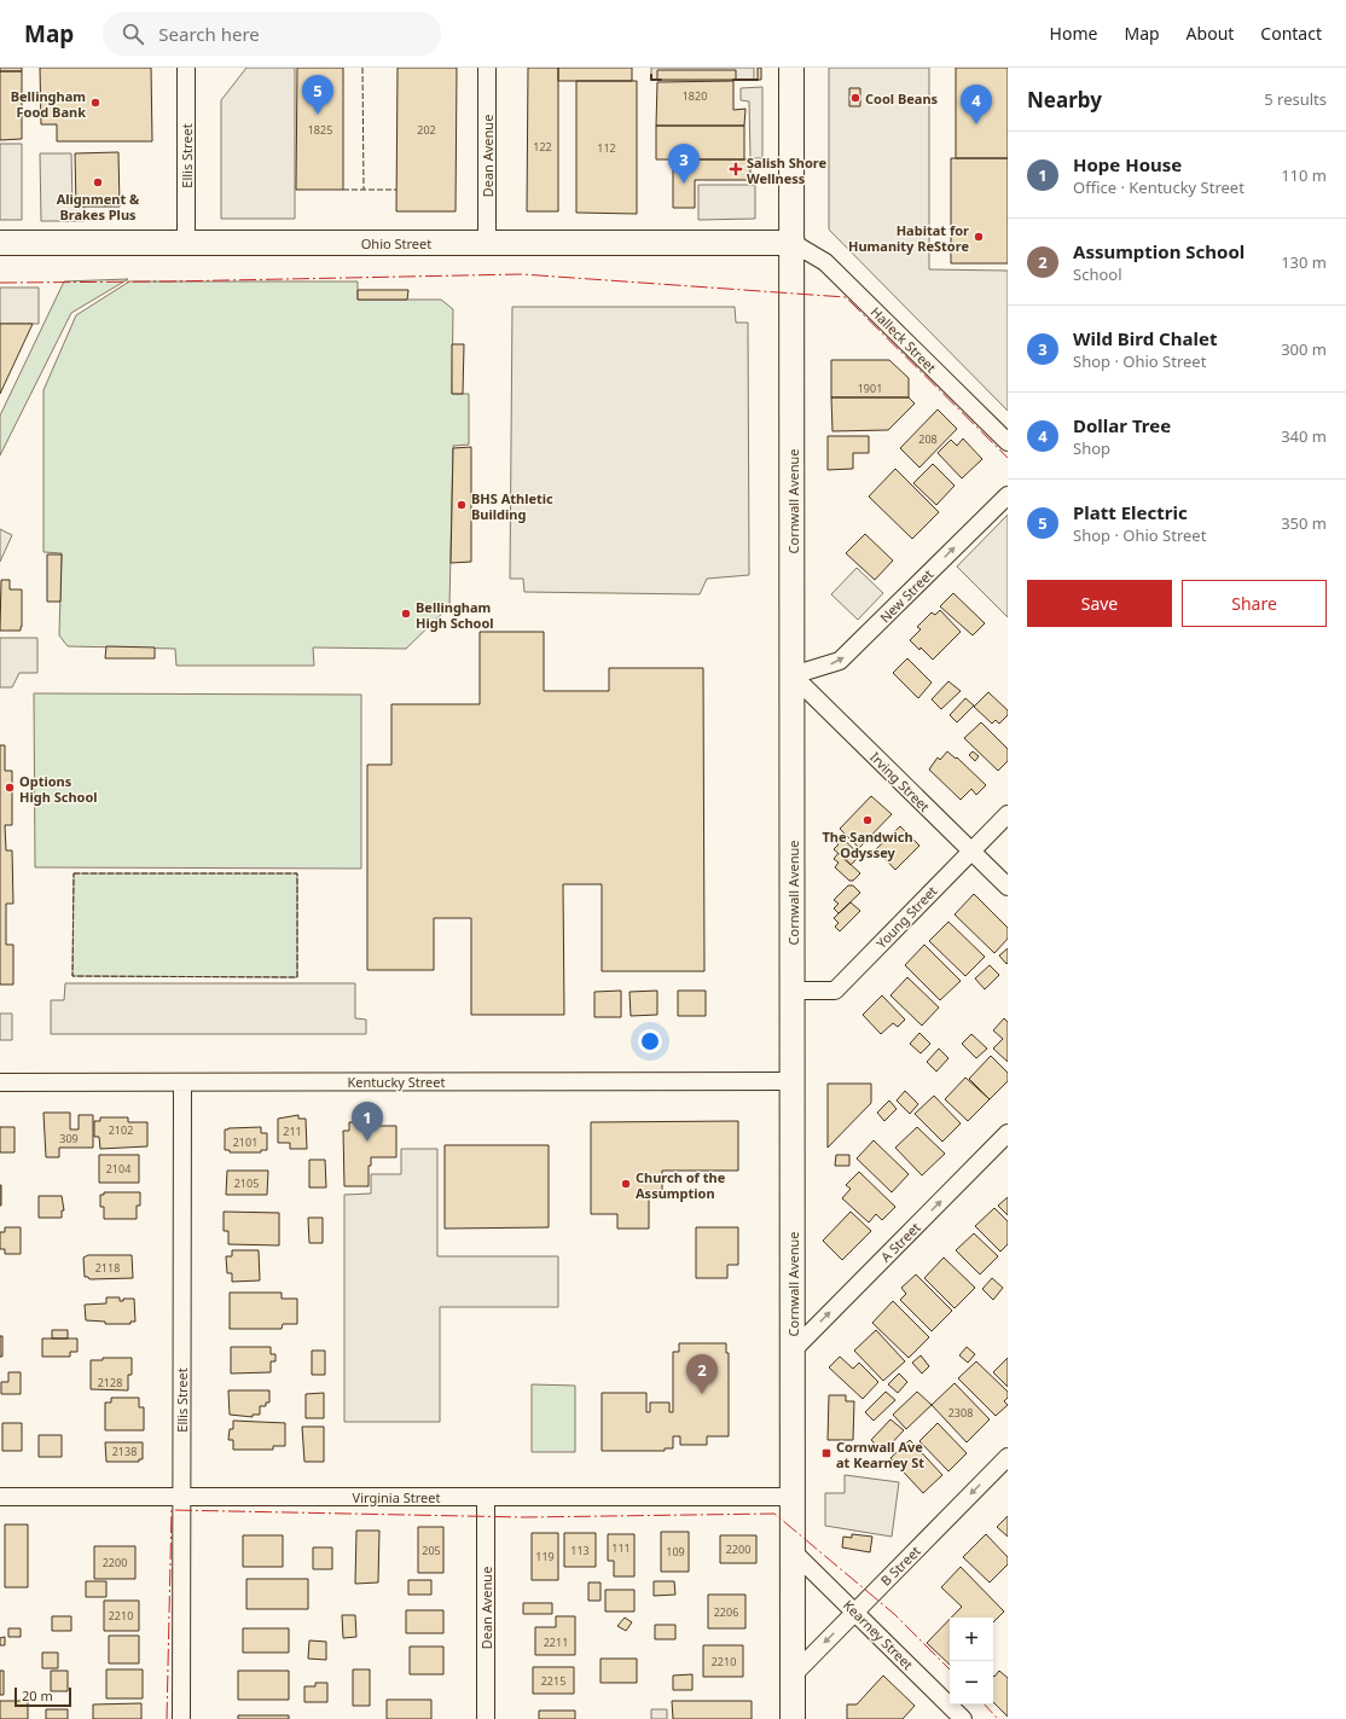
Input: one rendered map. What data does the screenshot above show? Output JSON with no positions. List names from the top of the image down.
{
  "streets": {
    "street": [
      "Ellis Street",
      "Dean Avenue",
      "Ohio Street",
      "Halleck Street",
      "Cornwall Avenue",
      "New Street",
      "Irving Street",
      "Young Street",
      "Kentucky Street",
      "A Street",
      "Virginia Street",
      "B Street",
      "Kearney Street"
    ]
  },
  "crossings": [
    ["Ellis Street", "Ohio Street"],
    ["Ellis Street", "Kentucky Street"],
    ["Ellis Street", "Virginia Street"],
    ["Dean Avenue", "Ohio Street"],
    ["Dean Avenue", "Virginia Street"],
    ["Ohio Street", "Halleck Street"],
    ["Ohio Street", "Cornwall Avenue"],
    ["Halleck Street", "Cornwall Avenue"],
    ["Cornwall Avenue", "New Street"],
    ["Cornwall Avenue", "Irving Street"],
    ["Cornwall Avenue", "Young Street"],
    ["Cornwall Avenue", "Kentucky Street"],
    ["Cornwall Avenue", "A Street"],
    ["Cornwall Avenue", "Virginia Street"],
    ["Cornwall Avenue", "B Street"],
    ["Cornwall Avenue", "Kearney Street"],
    ["New Street", "Irving Street"],
    ["Irving Street", "Young Street"],
    ["B Street", "Kearney Street"]
  ],
  "one_way": ["New Street", "A Street", "B Street"],
  "places": {
    "other": [
      "Cool Beans",
      "Bellingham Food Bank",
      "Alignment & Brakes Plus",
      "Habitat for Humanity ReStore",
      "BHS Athletic Building",
      "Bellingham High School",
      "Options High School",
      "The Sandwich Odyssey",
      "Church of the Assumption"
    ],
    "health": ["Salish Shore Wellness"],
    "transit": ["Cornwall Ave at Kearney St"]
  },
  "house_numbers": [
    "1820",
    "1825",
    "202",
    "122",
    "112",
    "1901",
    "208",
    "2102",
    "211",
    "309",
    "2101",
    "2104",
    "2105",
    "2118",
    "2128",
    "2308",
    "2138",
    "111",
    "2200",
    "205",
    "113",
    "109",
    "119",
    "2200",
    "2206",
    "2210",
    "2211",
    "2210",
    "2215"
  ],
  "scale_bar": "20 m",
  "page": {
    "header": "Map",
    "search": "Search here",
    "nav": [
      "Home",
      "Map",
      "About",
      "Contact"
    ],
    "heading": ["Nearby", "5 results"],
    "pins": [
      "5",
      "4",
      "3",
      "1",
      "2"
    ],
    "list": [
      {
        "mark": "1",
        "name": "Hope House",
        "note": "Office · Kentucky Street",
        "value": "110 m"
      },
      {
        "mark": "2",
        "name": "Assumption School",
        "note": "School",
        "value": "130 m"
      },
      {
        "mark": "3",
        "name": "Wild Bird Chalet",
        "note": "Shop · Ohio Street",
        "value": "300 m"
      },
      {
        "mark": "4",
        "name": "Dollar Tree",
        "note": "Shop",
        "value": "340 m"
      },
      {
        "mark": "5",
        "name": "Platt Electric",
        "note": "Shop · Ohio Street",
        "value": "350 m"
      }
    ],
    "buttons": ["Save", "Share"],
    "map_buttons": ["+", "−"],
    "scale": "20 m"
  }
}
